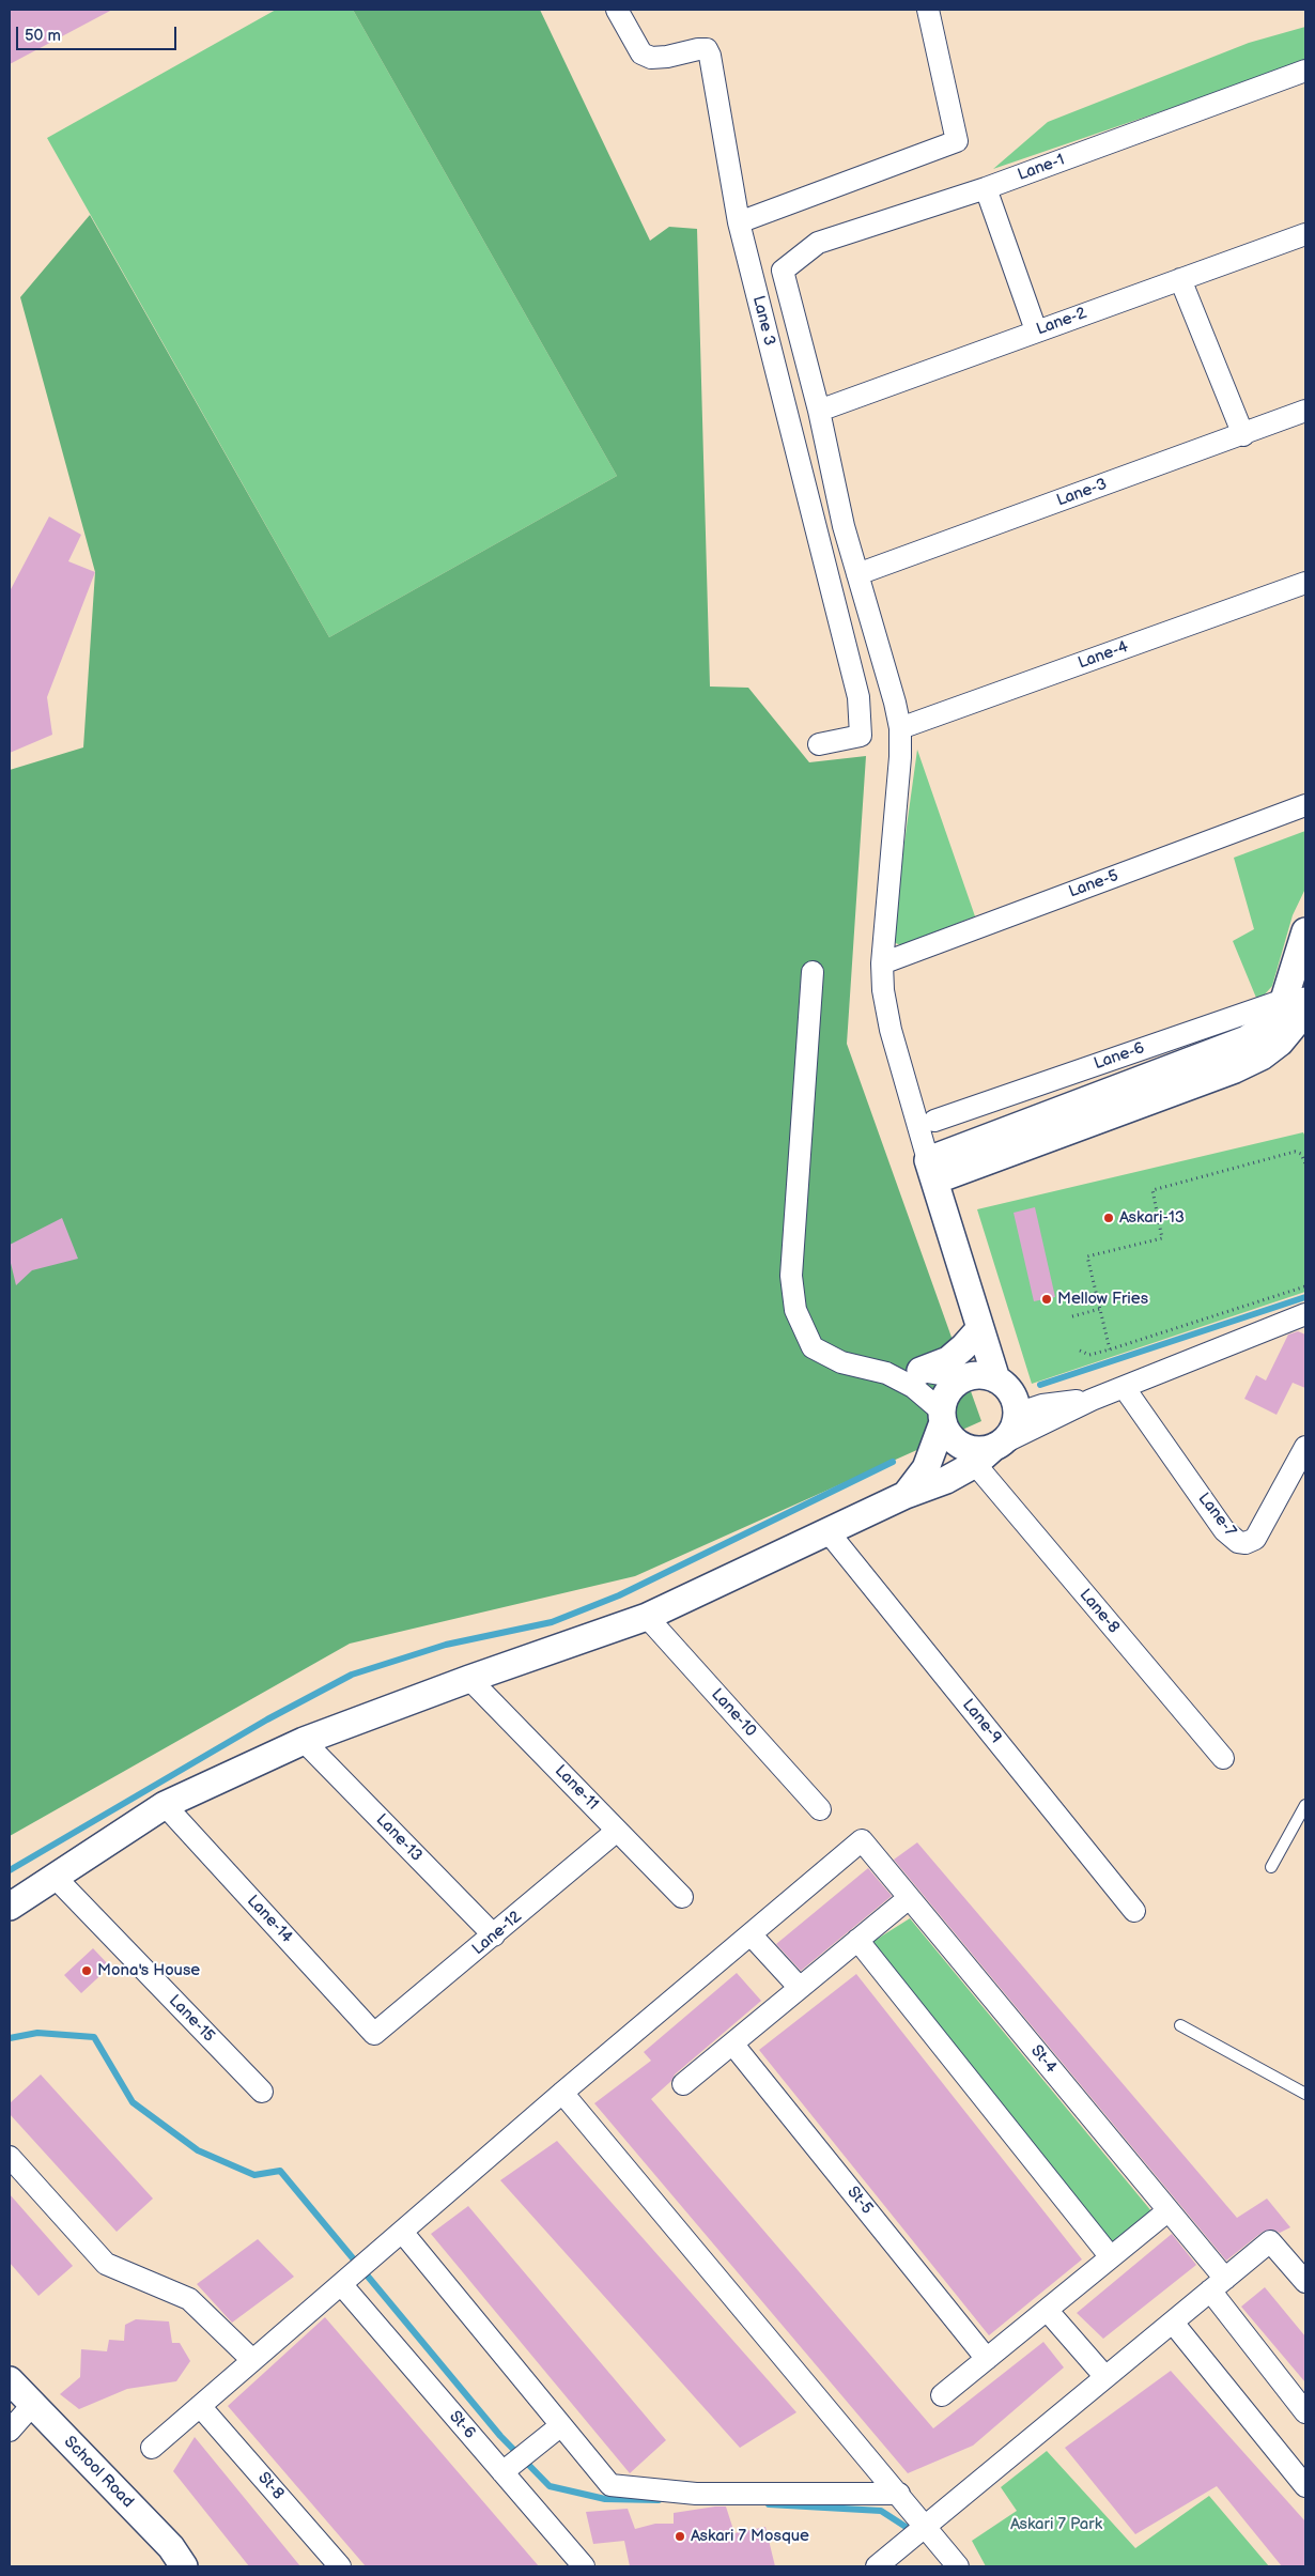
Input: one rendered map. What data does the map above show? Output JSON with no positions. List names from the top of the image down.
{
  "streets": {
    "street": [
      "Lane-1",
      "Lane 3",
      "Lane-2",
      "Lane-3",
      "Lane-4",
      "Lane-5",
      "Lane-6",
      "Lane-7",
      "Lane-8",
      "Lane-10",
      "Lane-9",
      "Lane-11",
      "Lane-13",
      "Lane-14",
      "Lane-12",
      "Lane-15",
      "St-4",
      "St-5",
      "St-6",
      "School Road",
      "St-8"
    ]
  },
  "crossings": [
    ["Lane-1", "Lane-2"],
    ["Lane-11", "Lane-12"],
    ["Lane-13", "Lane-12"],
    ["Lane-14", "Lane-12"]
  ],
  "parks": ["Askari 7 Park"],
  "places": [
    "Askari-13",
    "Mellow Fries",
    "Mona's House",
    "Askari 7 Mosque"
  ],
  "scale_bar": "50 m"
}
